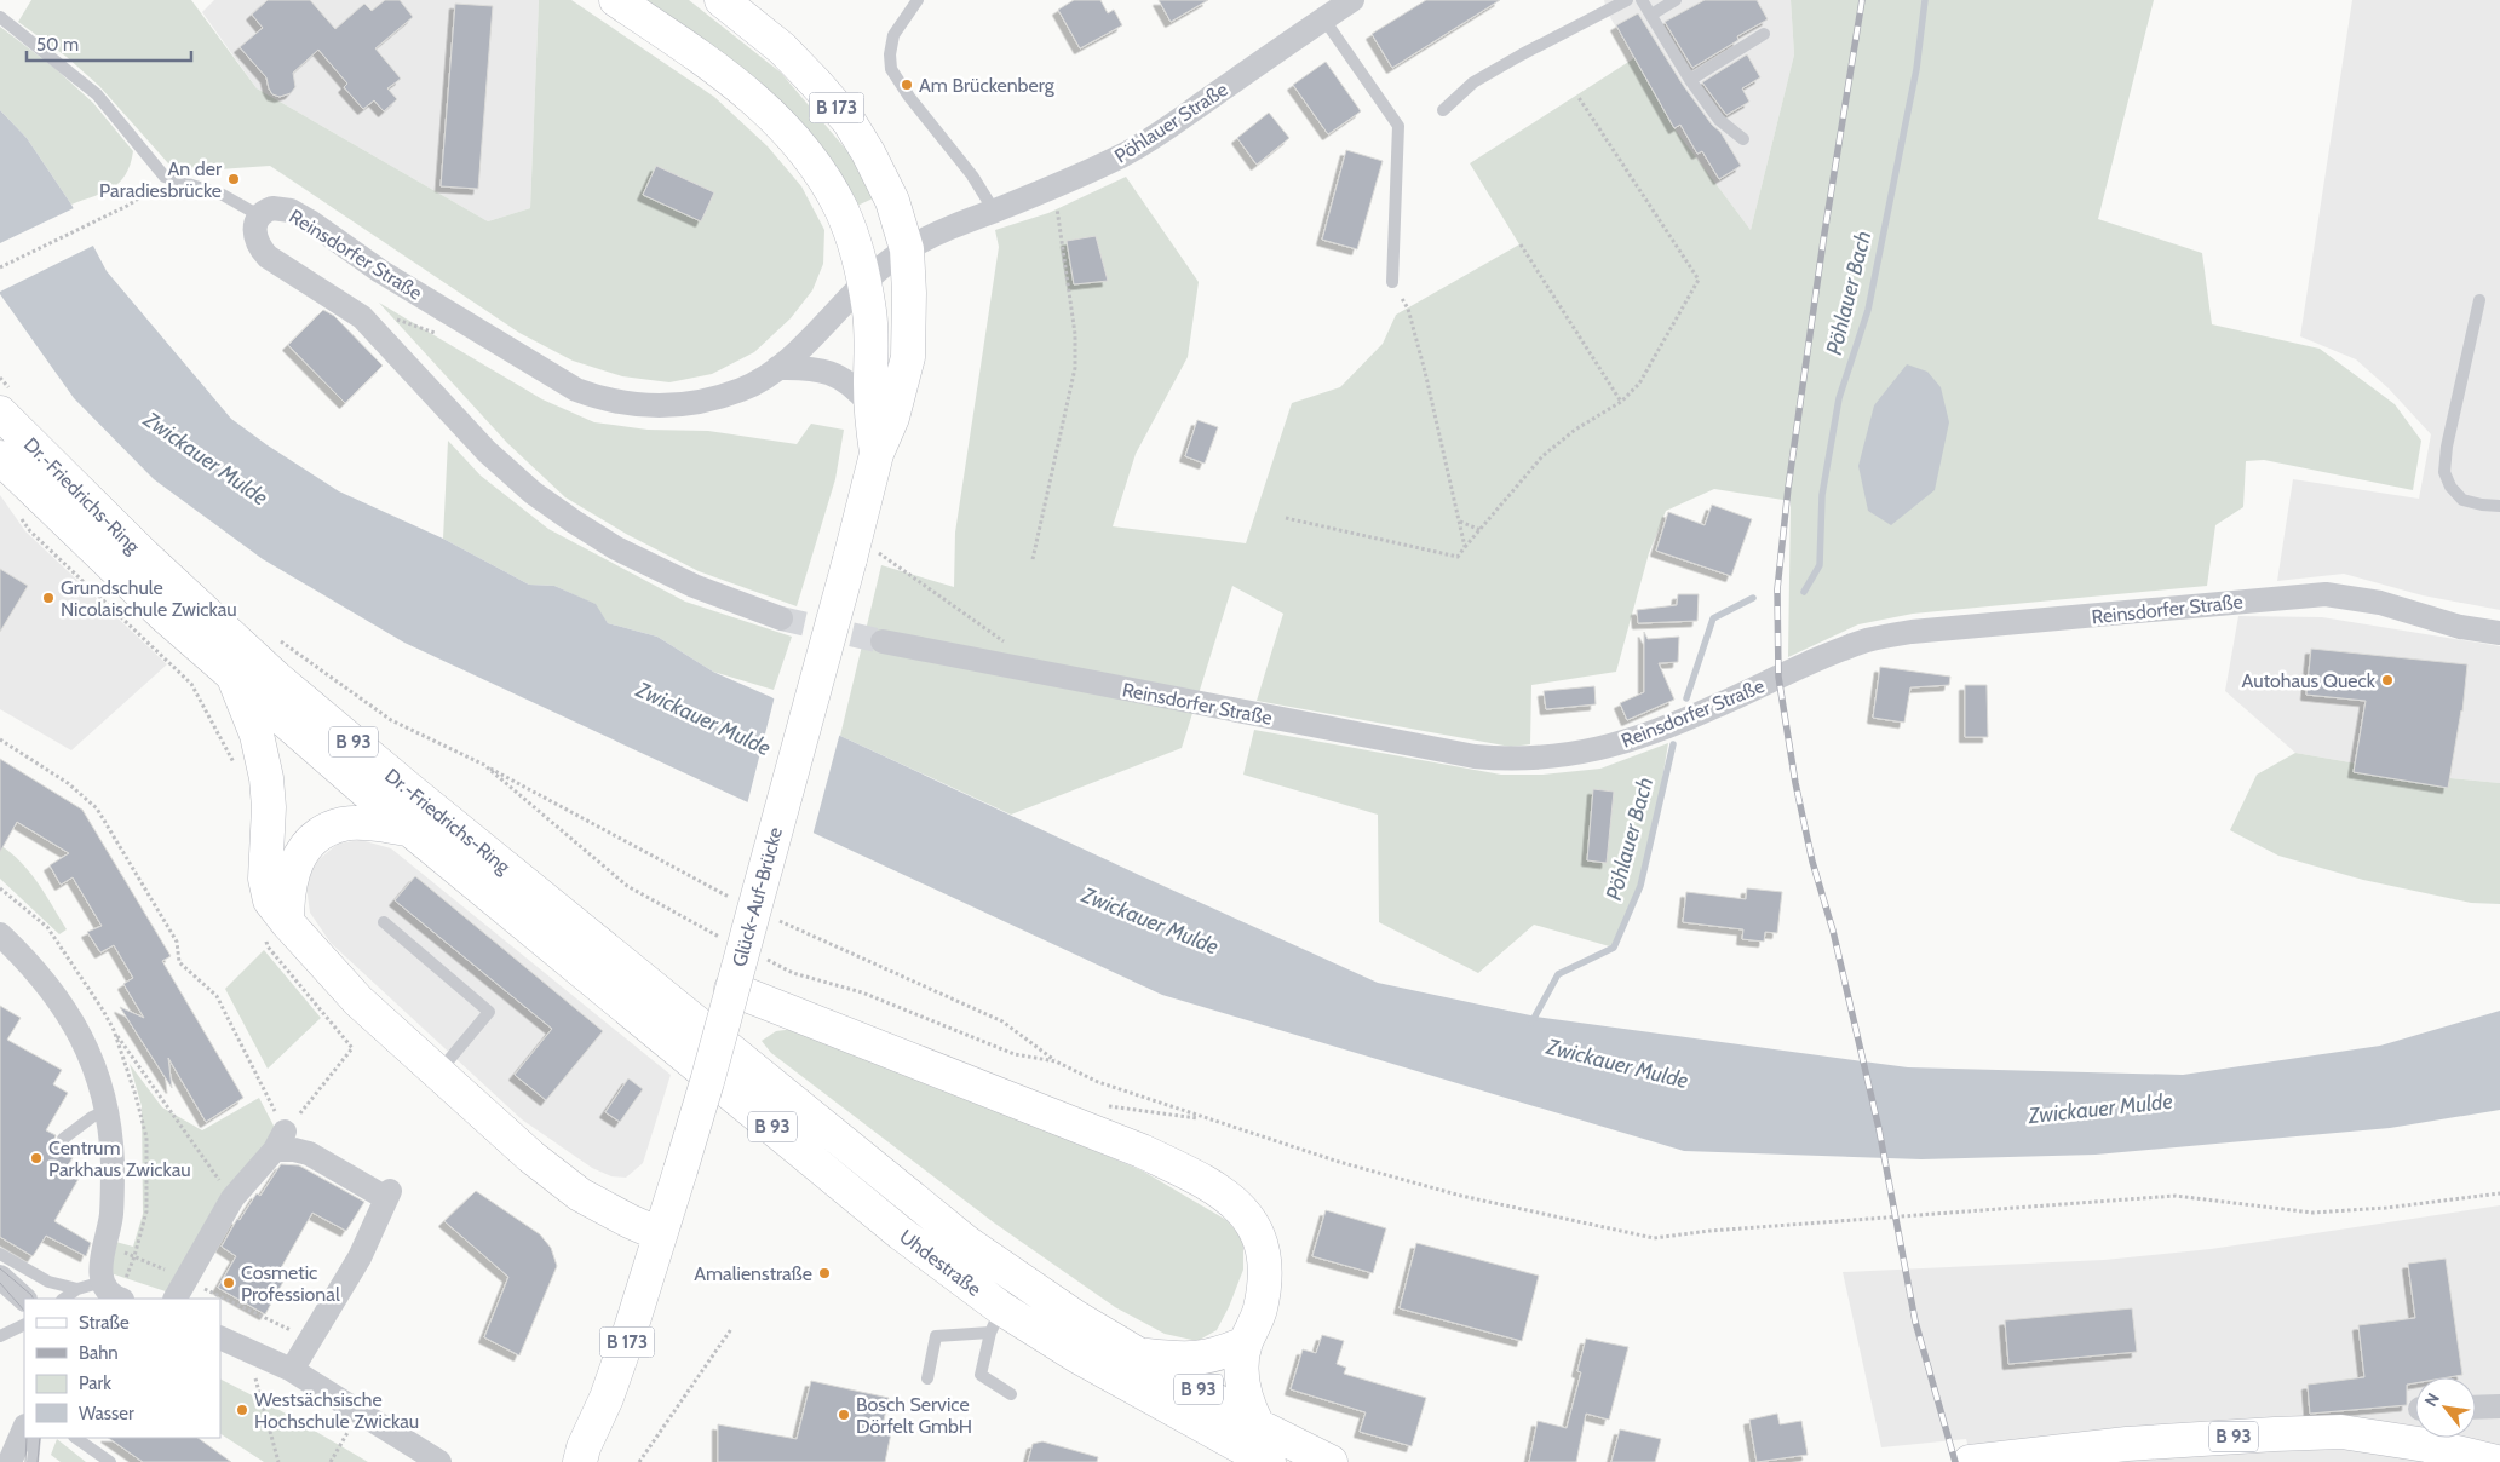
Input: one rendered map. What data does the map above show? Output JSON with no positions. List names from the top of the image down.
{
  "streets": {
    "main road": [
      "B 173",
      "Dr.-Friedrichs-Ring",
      "B 93",
      "Glück-Auf-Brücke",
      "Uhdestraße"
    ],
    "street": ["Pöhlauer Straße", "Reinsdorfer Straße"]
  },
  "crossings": [
    ["B 173", "Pöhlauer Straße"],
    ["B 173", "Reinsdorfer Straße"],
    ["B 173", "Glück-Auf-Brücke"],
    ["Pöhlauer Straße", "Reinsdorfer Straße"],
    ["Dr.-Friedrichs-Ring", "Uhdestraße"]
  ],
  "water": ["Pöhlauer Bach", "Zwickauer Mulde"],
  "places": [
    "Am Brückenberg",
    "An der Paradiesbrücke",
    "Grundschule Nicolaischule Zwickau",
    "Autohaus Queck",
    "Centrum Parkhaus Zwickau",
    "Amalienstraße",
    "Cosmetic Professional",
    "Westsächsische Hochschule Zwickau",
    "Bosch Service Dörfelt GmbH"
  ],
  "legend": [
    "Straße",
    "Bahn",
    "Park",
    "Wasser"
  ],
  "scale_bar": "50 m",
  "north": "top left"
}
